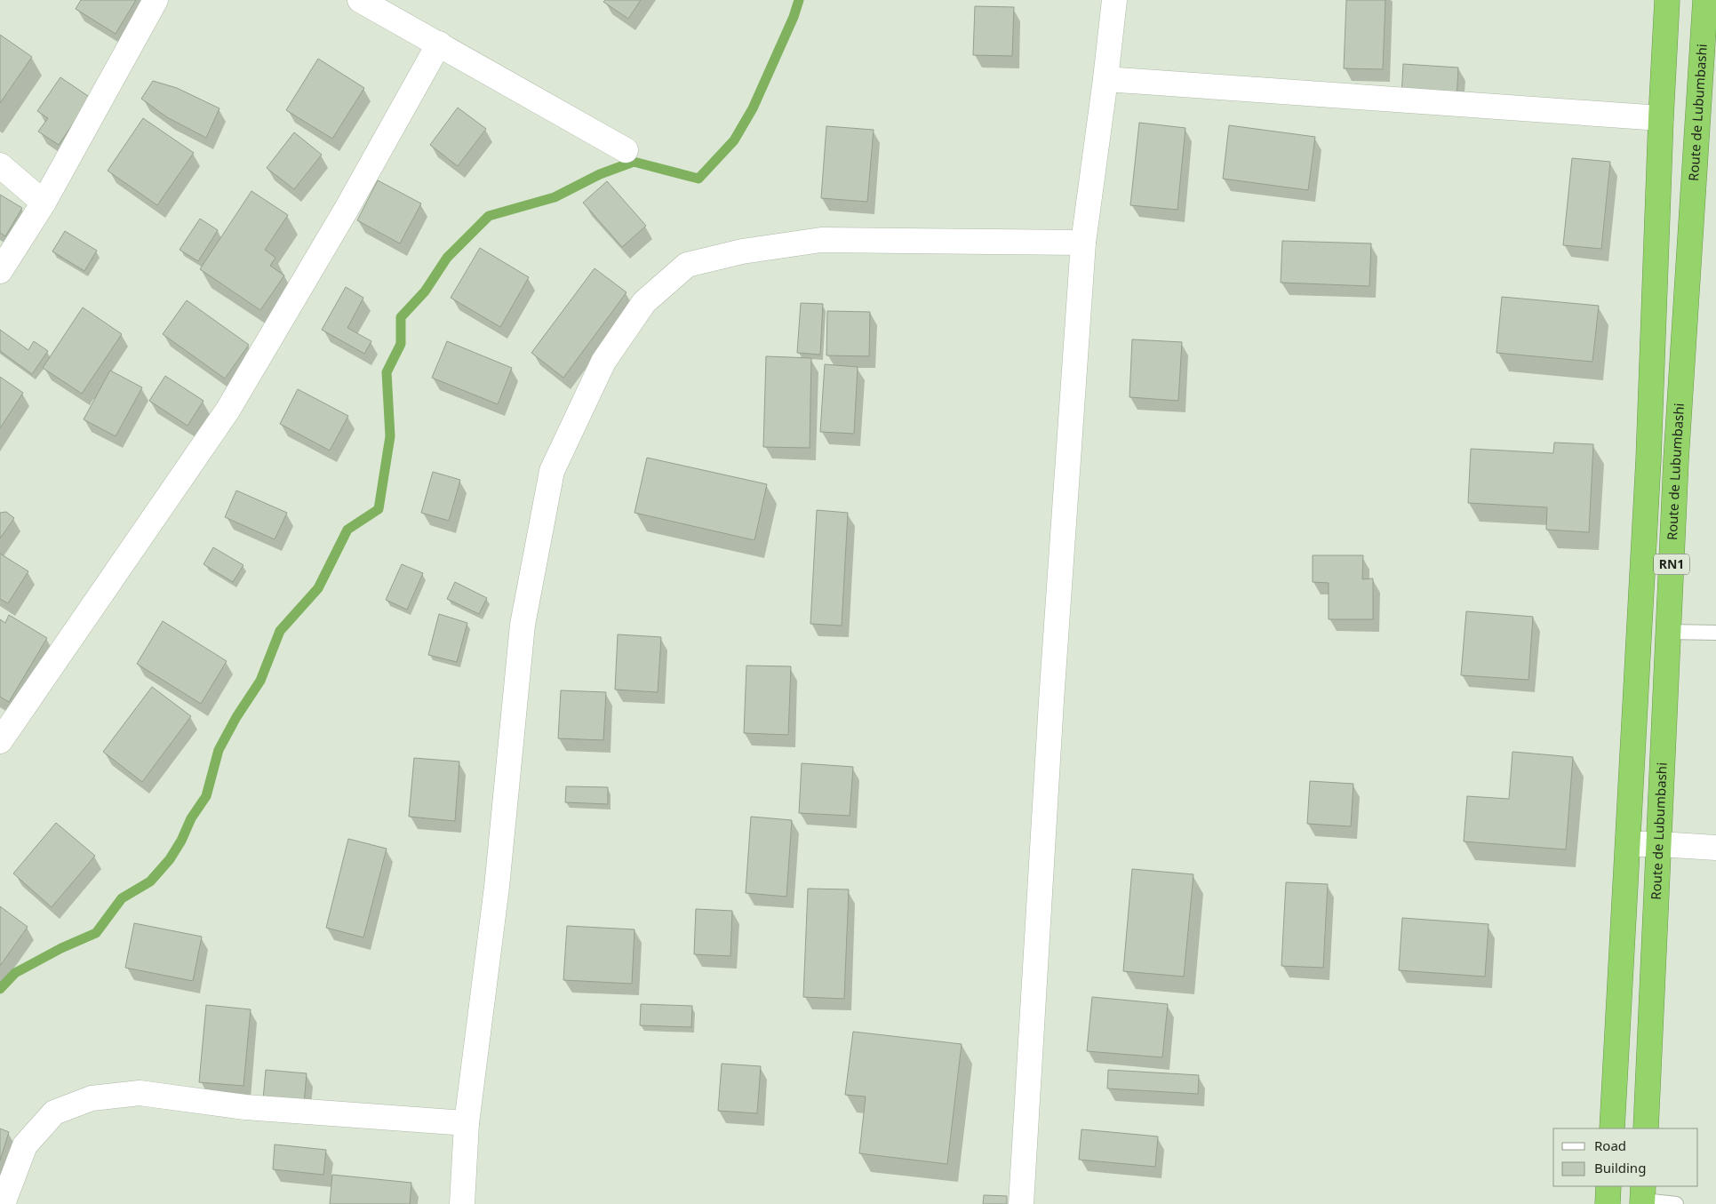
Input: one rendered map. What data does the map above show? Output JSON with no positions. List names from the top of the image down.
{
  "streets": {
    "highway": ["Route de Lubumbashi", "RN1"]
  },
  "legend": ["Road", "Building"]
}
